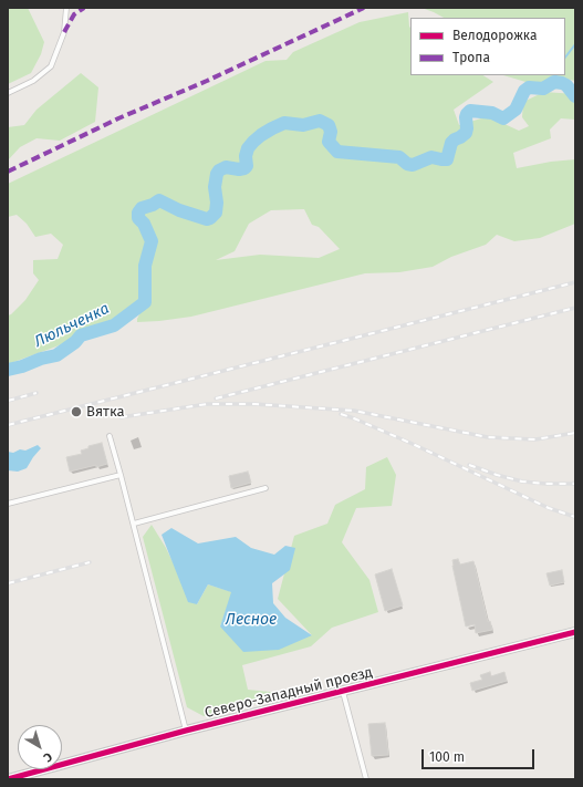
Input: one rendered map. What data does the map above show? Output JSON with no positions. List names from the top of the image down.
{
  "streets": {
    "street": ["Северо-Западный проезд"]
  },
  "water": ["Люльченка", "Лесное"],
  "places": ["Вятка"],
  "legend": ["Велодорожка", "Тропа"],
  "scale_bar": "100 m",
  "north": "bottom right"
}
